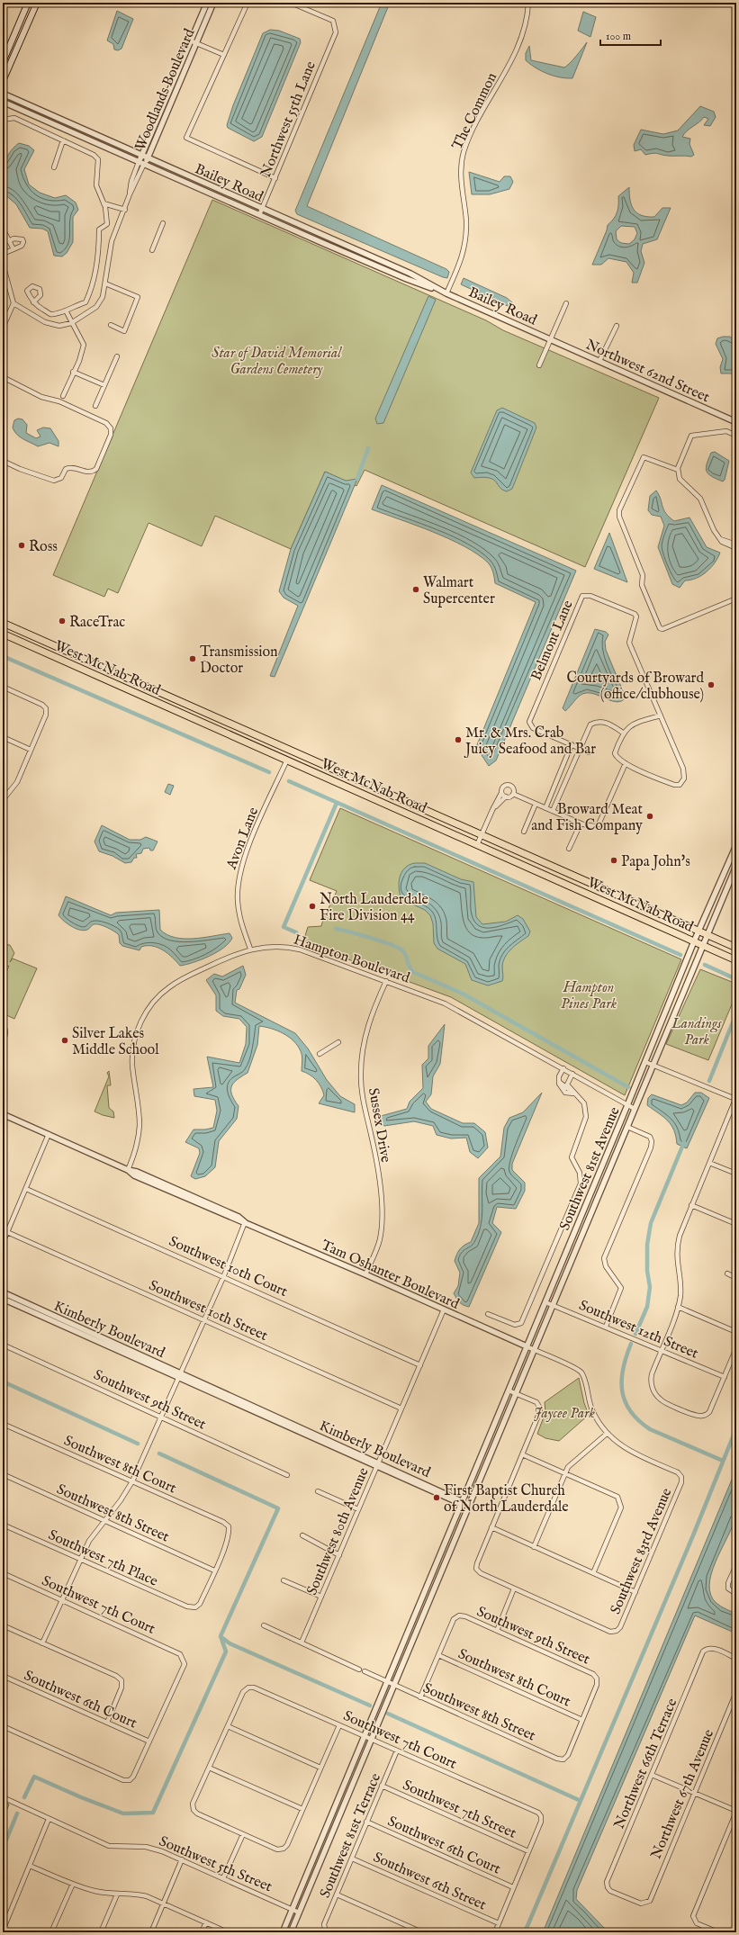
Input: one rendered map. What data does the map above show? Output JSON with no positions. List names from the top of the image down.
{
  "streets": {
    "main road": ["West McNab Road"],
    "street": [
      "Woodlands Boulevard",
      "The Common",
      "Northwest 55th Lane",
      "Bailey Road",
      "Northwest 62nd Street",
      "Belmont Lane",
      "Avon Lane",
      "Hampton Boulevard",
      "Sussex Drive",
      "Southwest 81st Avenue",
      "Southwest 10th Court",
      "Tam Oshanter Boulevard",
      "Southwest 10th Street",
      "Kimberly Boulevard",
      "Southwest 12th Street",
      "Southwest 9th Street",
      "Southwest 8th Court",
      "Southwest 8th Street",
      "Southwest 80th Avenue",
      "Southwest 83rd Avenue",
      "Southwest 7th Place",
      "Southwest 7th Court",
      "Southwest 6th Court",
      "Northwest 66th Terrace",
      "Northwest 67th Avenue",
      "Southwest 7th Street",
      "Southwest 81st Terrace",
      "Southwest 5th Street",
      "Southwest 6th Street"
    ]
  },
  "crossings": [
    ["Woodlands Boulevard", "Bailey Road"],
    ["The Common", "Bailey Road"],
    ["Northwest 55th Lane", "Bailey Road"],
    ["Bailey Road", "Northwest 62nd Street"],
    ["West McNab Road", "Avon Lane"],
    ["West McNab Road", "Southwest 81st Avenue"],
    ["Avon Lane", "Hampton Boulevard"],
    ["Hampton Boulevard", "Sussex Drive"],
    ["Hampton Boulevard", "Southwest 81st Avenue"],
    ["Hampton Boulevard", "Tam Oshanter Boulevard"],
    ["Sussex Drive", "Tam Oshanter Boulevard"],
    ["Southwest 81st Avenue", "Tam Oshanter Boulevard"],
    ["Southwest 81st Avenue", "Kimberly Boulevard"],
    ["Southwest 81st Avenue", "Southwest 12th Street"],
    ["Southwest 81st Avenue", "Southwest 8th Street"],
    ["Southwest 81st Avenue", "Southwest 7th Court"],
    ["Southwest 81st Avenue", "Southwest 5th Street"],
    ["Southwest 10th Court", "Southwest 80th Avenue"],
    ["Tam Oshanter Boulevard", "Southwest 80th Avenue"],
    ["Southwest 10th Street", "Southwest 80th Avenue"],
    ["Kimberly Boulevard", "Southwest 80th Avenue"],
    ["Southwest 9th Street", "Southwest 8th Court"],
    ["Southwest 9th Street", "Southwest 8th Street"],
    ["Southwest 8th Court", "Southwest 8th Street"],
    ["Southwest 8th Court", "Southwest 7th Place"],
    ["Southwest 8th Street", "Southwest 7th Place"],
    ["Southwest 7th Court", "Southwest 6th Court"],
    ["Southwest 7th Court", "Southwest 7th Street"],
    ["Southwest 7th Court", "Southwest 81st Terrace"],
    ["Southwest 6th Court", "Southwest 81st Terrace"],
    ["Northwest 66th Terrace", "Northwest 67th Avenue"],
    ["Southwest 7th Street", "Southwest 81st Terrace"],
    ["Southwest 81st Terrace", "Southwest 6th Street"]
  ],
  "parks": [
    "Star of David Memorial Gardens Cemetery",
    "Hampton Pines Park",
    "Landings Park",
    "Jaycee Park"
  ],
  "places": [
    "Ross",
    "Walmart Supercenter",
    "RaceTrac",
    "Transmission Doctor",
    "Courtyards of Broward (office/clubhouse)",
    "Mr. & Mrs. Crab Juicy Seafood and Bar",
    "Broward Meat and Fish Company",
    "Papa John's",
    "North Lauderdale Fire Division 44",
    "Silver Lakes Middle School",
    "First Baptist Church of North Lauderdale"
  ],
  "scale_bar": "100 m"
}
